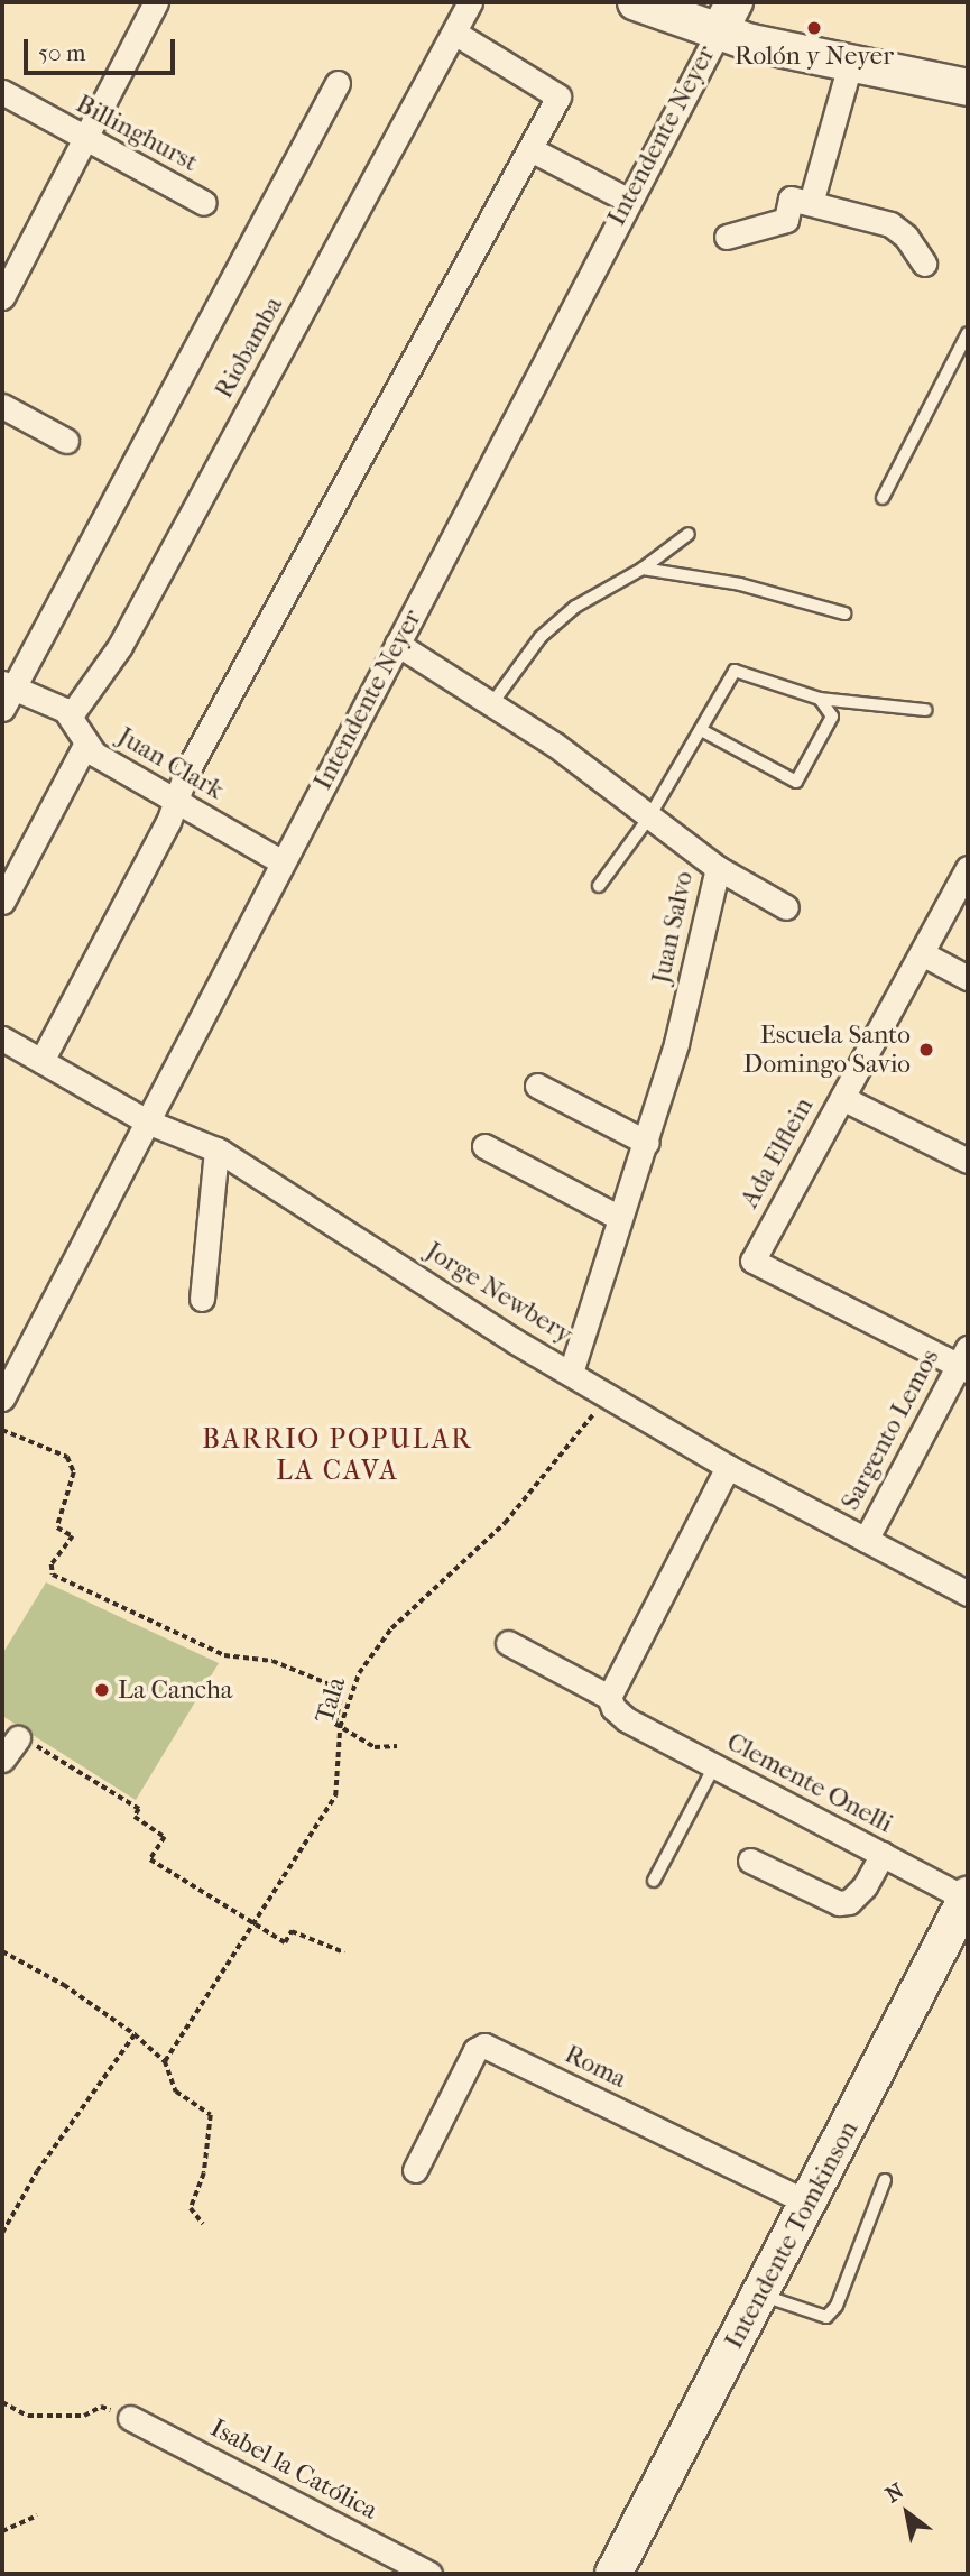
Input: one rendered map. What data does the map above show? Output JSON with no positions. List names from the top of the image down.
{
  "streets": {
    "street": [
      "Billinghurst",
      "Intendente Neyer",
      "Riobamba",
      "Juan Clark",
      "Juan Salvo",
      "Ada Elflein",
      "Jorge Newbery",
      "Sargento Lemos",
      "Clemente Onelli",
      "Roma",
      "Intendente Tomkinson",
      "Isabel la Católica"
    ],
    "path": ["Tala"]
  },
  "crossings": [
    ["Intendente Neyer", "Juan Clark"],
    ["Intendente Neyer", "Juan Salvo"],
    ["Intendente Neyer", "Jorge Newbery"],
    ["Riobamba", "Juan Clark"],
    ["Juan Salvo", "Jorge Newbery"],
    ["Ada Elflein", "Sargento Lemos"],
    ["Jorge Newbery", "Sargento Lemos"],
    ["Jorge Newbery", "Tala"],
    ["Clemente Onelli", "Intendente Tomkinson"],
    ["Roma", "Intendente Tomkinson"]
  ],
  "districts": ["BARRIO POPULAR LA CAVA"],
  "places": ["Rolón y Neyer", "Escuela Santo Domingo Savio", "La Cancha"],
  "scale_bar": "50 m",
  "north": "top left"
}
